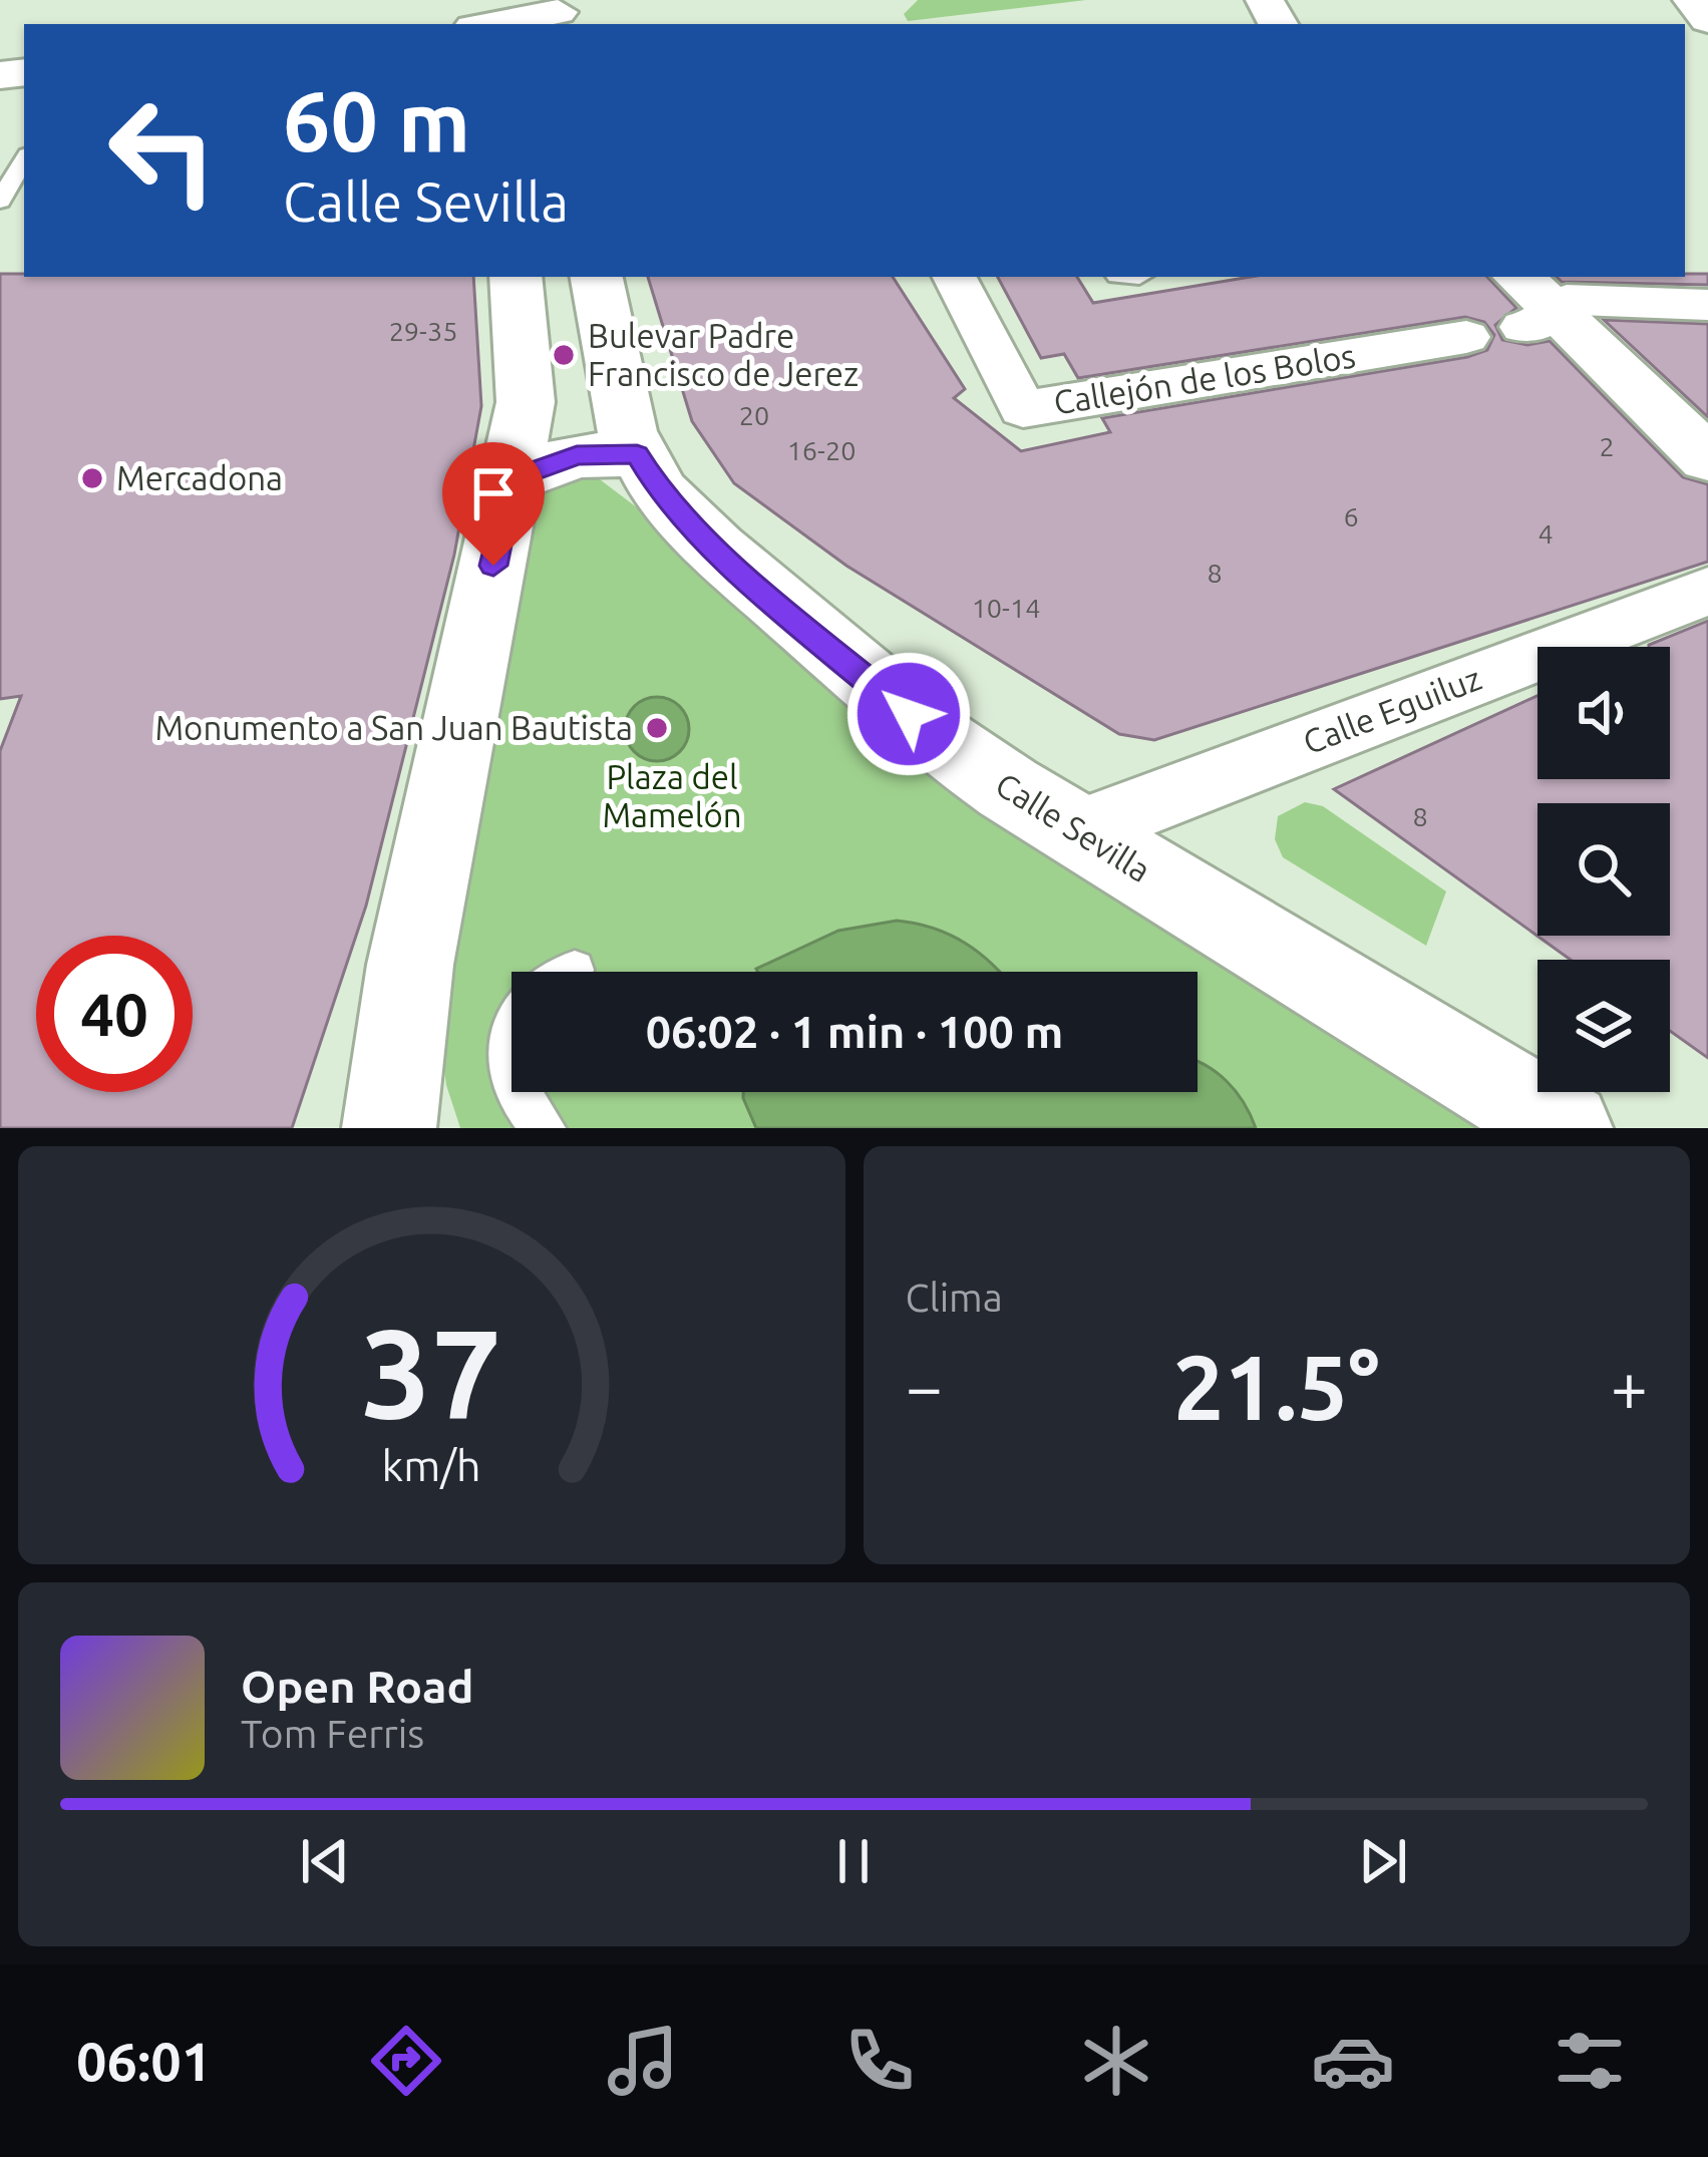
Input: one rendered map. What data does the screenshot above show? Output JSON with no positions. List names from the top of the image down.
{
  "streets": {
    "street": ["Callejón de los Bolos", "Calle Eguiluz", "Calle Sevilla"]
  },
  "crossings": [
    ["Calle Eguiluz", "Calle Sevilla"]
  ],
  "parks": ["Plaza del Mamelón"],
  "places": ["Bulevar Padre Francisco de Jerez", "Mercadona", "Monumento a San Juan Bautista"],
  "house_numbers": [
    "29-35",
    "20",
    "2",
    "16-20",
    "6",
    "4",
    "8",
    "10-14",
    "8"
  ],
  "page": {
    "turn": ["60 m", "Calle Sevilla"],
    "limit": "40",
    "trip": "06:02 · 1 min · 100 m",
    "tile": "Clima",
    "heat": ["−", "21.5°", "+"],
    "song": ["Open Road", "Tom Ferris"],
    "tabs": "06:01",
    "gauge": ["37", "km/h"]
  }
}
